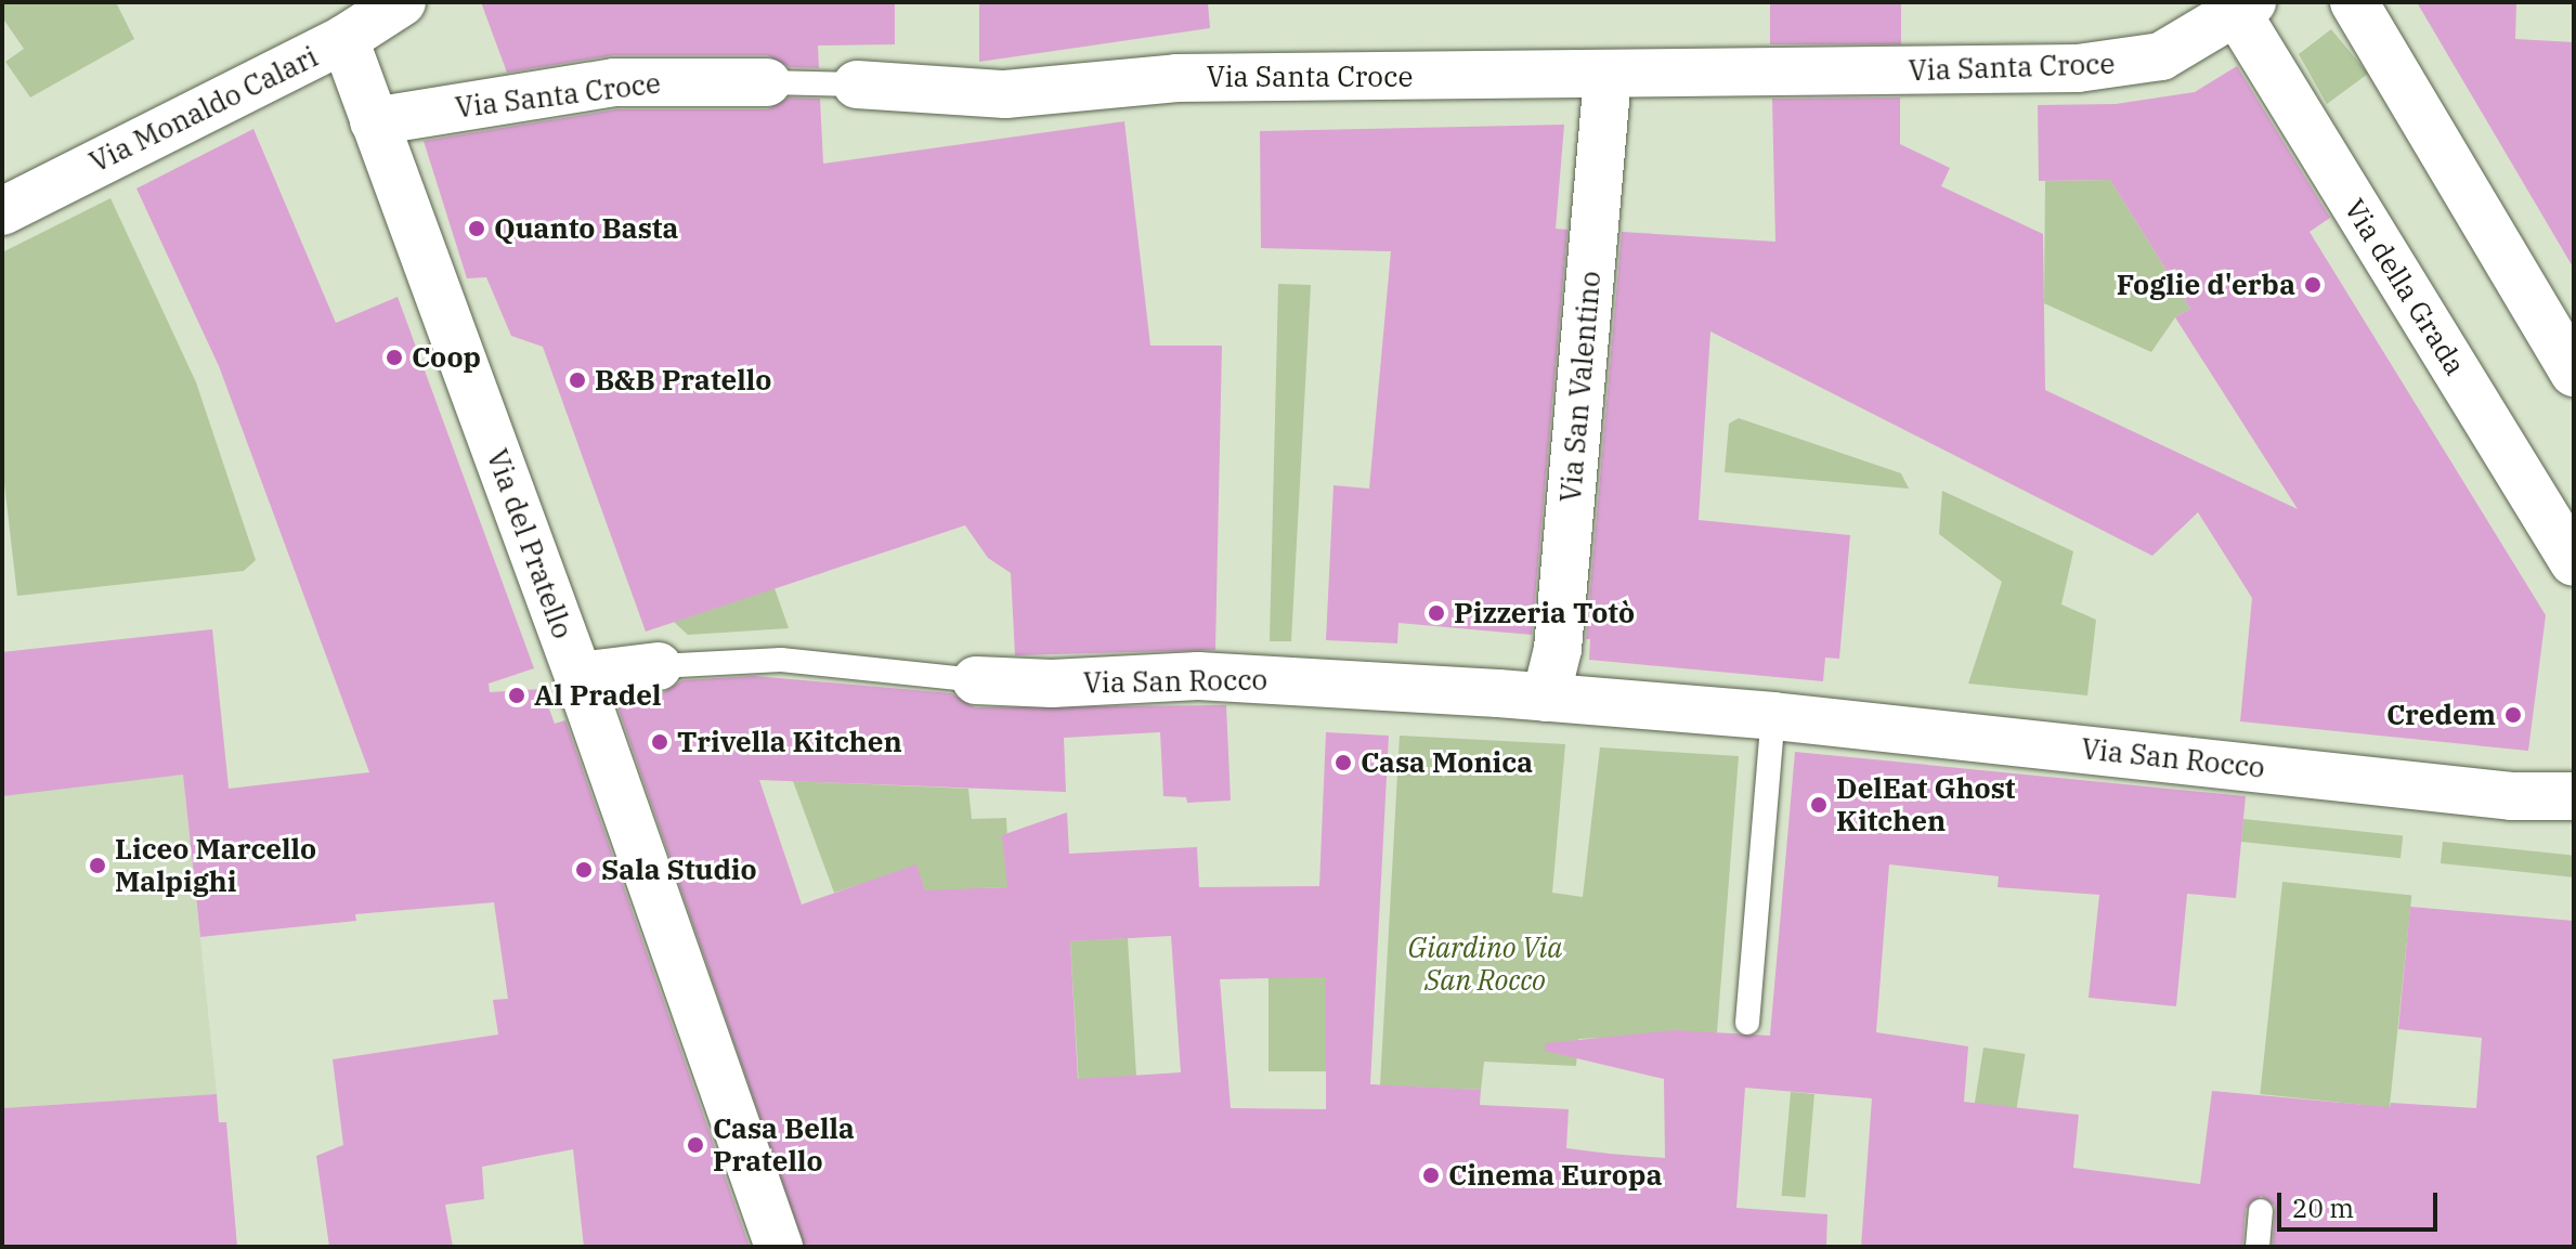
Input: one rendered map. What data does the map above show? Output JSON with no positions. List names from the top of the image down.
{
  "streets": {
    "street": [
      "Via Santa Croce",
      "Via Monaldo Calari",
      "Via della Grada",
      "Via San Valentino",
      "Via del Pratello",
      "Via San Rocco"
    ]
  },
  "crossings": [
    ["Via Santa Croce", "Via della Grada"],
    ["Via Santa Croce", "Via San Valentino"],
    ["Via Santa Croce", "Via del Pratello"],
    ["Via Monaldo Calari", "Via del Pratello"],
    ["Via San Valentino", "Via San Rocco"],
    ["Via del Pratello", "Via San Rocco"]
  ],
  "parks": ["Giardino Via San Rocco"],
  "places": [
    "Quanto Basta",
    "Foglie d'erba",
    "Coop",
    "B&B Pratello",
    "Pizzeria Totò",
    "Al Pradel",
    "Credem",
    "Trivella Kitchen",
    "Casa Monica",
    "DelEat Ghost Kitchen",
    "Liceo Marcello Malpighi",
    "Sala Studio",
    "Casa Bella Pratello",
    "Cinema Europa"
  ],
  "scale_bar": "20 m"
}
